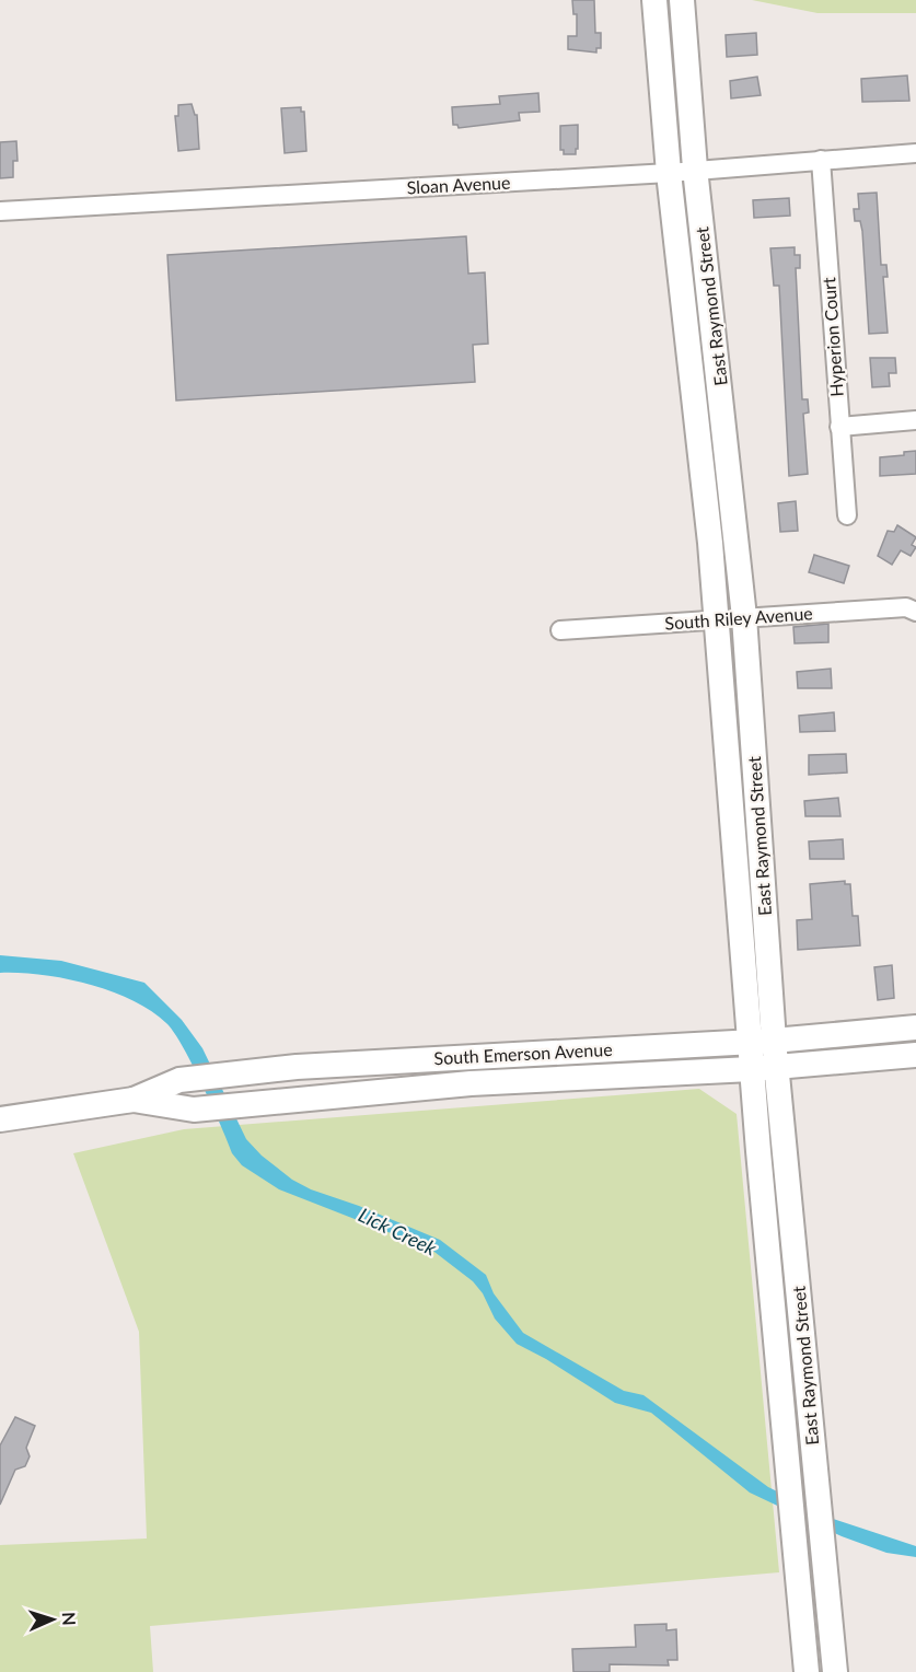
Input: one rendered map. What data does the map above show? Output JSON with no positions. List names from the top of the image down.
{
  "streets": {
    "main road": ["East Raymond Street", "South Emerson Avenue"],
    "street": ["Sloan Avenue", "Hyperion Court", "South Riley Avenue"]
  },
  "crossings": [
    ["Sloan Avenue", "East Raymond Street"],
    ["Sloan Avenue", "Hyperion Court"],
    ["East Raymond Street", "South Riley Avenue"],
    ["East Raymond Street", "South Emerson Avenue"]
  ],
  "water": ["Lick Creek"],
  "north": "right"
}
